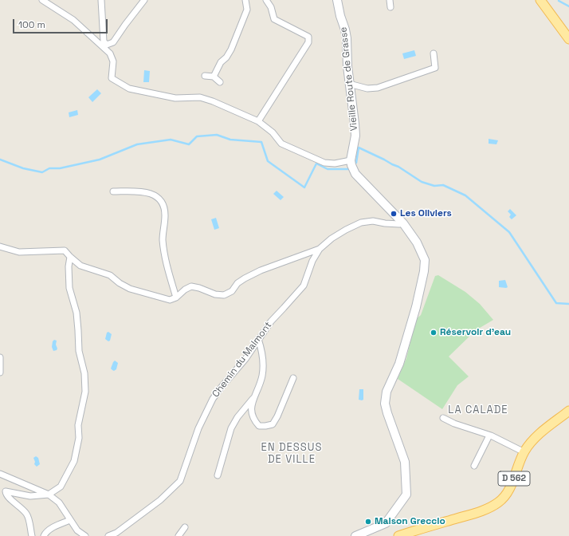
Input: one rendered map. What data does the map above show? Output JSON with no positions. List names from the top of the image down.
{
  "streets": {
    "main road": ["D 562"],
    "street": ["Vieille Route de Grasse", "Chemin du Malmont"]
  },
  "districts": ["LA CALADE", "EN DESSUS DE VILLE"],
  "places": ["Les Oliviers", "Réservoir d'eau", "Maison Greccio"],
  "scale_bar": "100 m"
}
